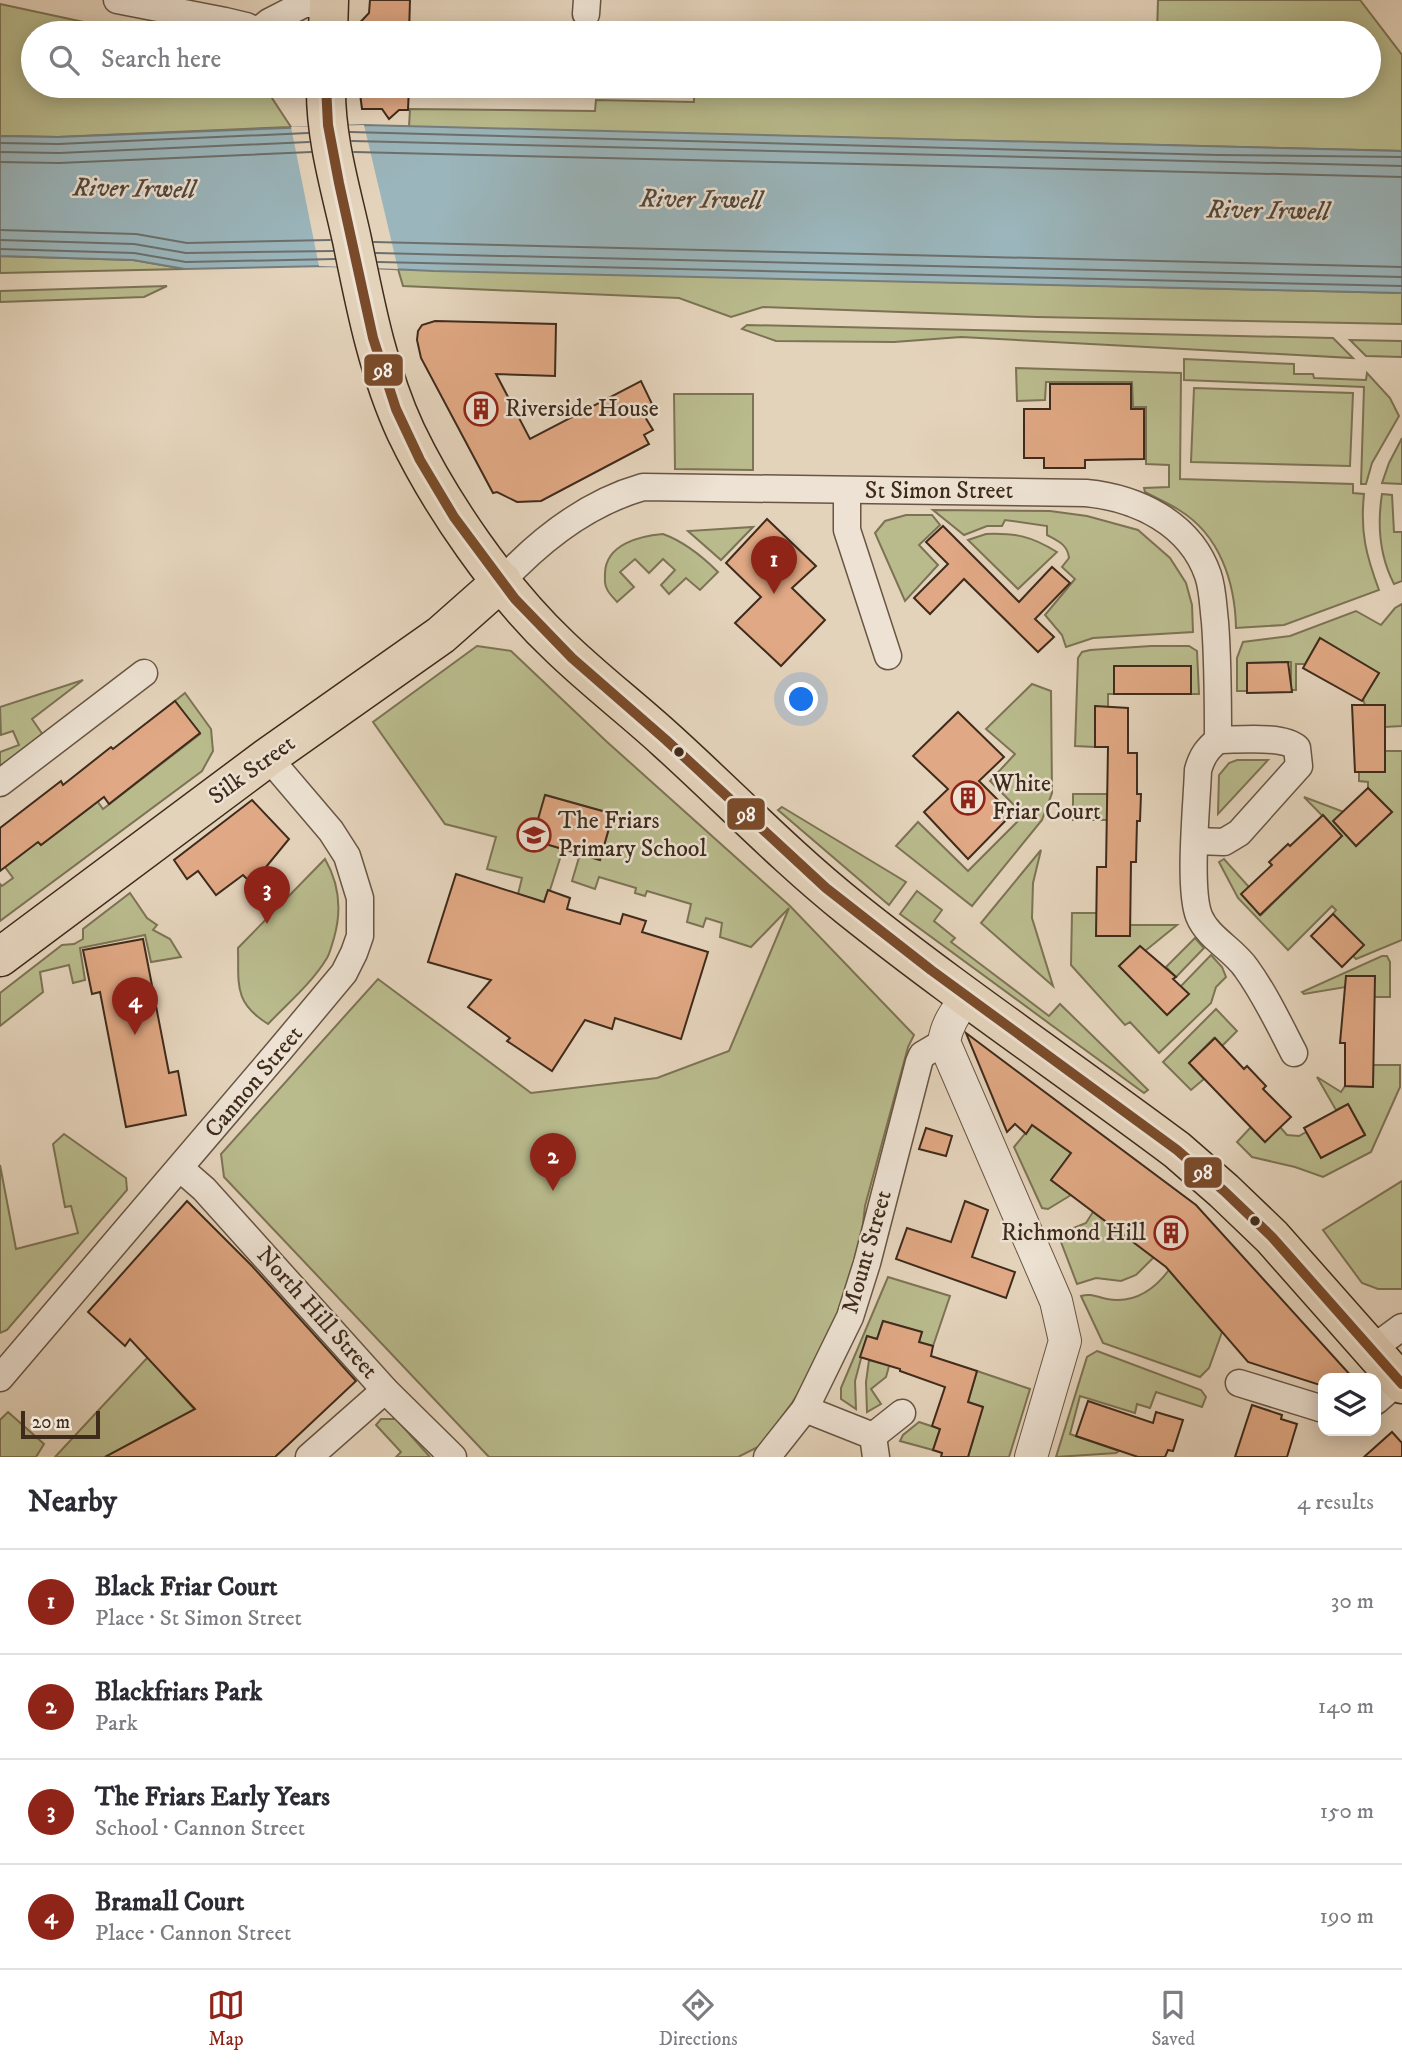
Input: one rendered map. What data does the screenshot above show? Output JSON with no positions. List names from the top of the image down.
{
  "streets": {
    "main road": ["Silk Street"],
    "street": [
      "St Simon Street",
      "Cannon Street",
      "Mount Street",
      "North Hill Street"
    ]
  },
  "crossings": [
    ["St Simon Street", "Silk Street"],
    ["Silk Street", "Cannon Street"],
    ["Cannon Street", "North Hill Street"]
  ],
  "water": ["River Irwell"],
  "places": {
    "building": ["Riverside House", "White Friar Court", "Richmond Hill"],
    "school or university": ["The Friars Primary School"]
  },
  "lines": ["transit line 98"],
  "scale_bar": "20 m",
  "page": {
    "search": "Search here",
    "pins": [
      "1",
      "3",
      "4",
      "2"
    ],
    "scale": "20 m",
    "heading": ["Nearby", "4 results"],
    "list": [
      {
        "mark": "1",
        "name": "Black Friar Court",
        "note": "Place · St Simon Street",
        "value": "30 m"
      },
      {
        "mark": "2",
        "name": "Blackfriars Park",
        "note": "Park",
        "value": "140 m"
      },
      {
        "mark": "3",
        "name": "The Friars Early Years",
        "note": "School · Cannon Street",
        "value": "150 m"
      },
      {
        "mark": "4",
        "name": "Bramall Court",
        "note": "Place · Cannon Street",
        "value": "190 m"
      }
    ],
    "nav": ["Map", "Directions", "Saved"]
  }
}
